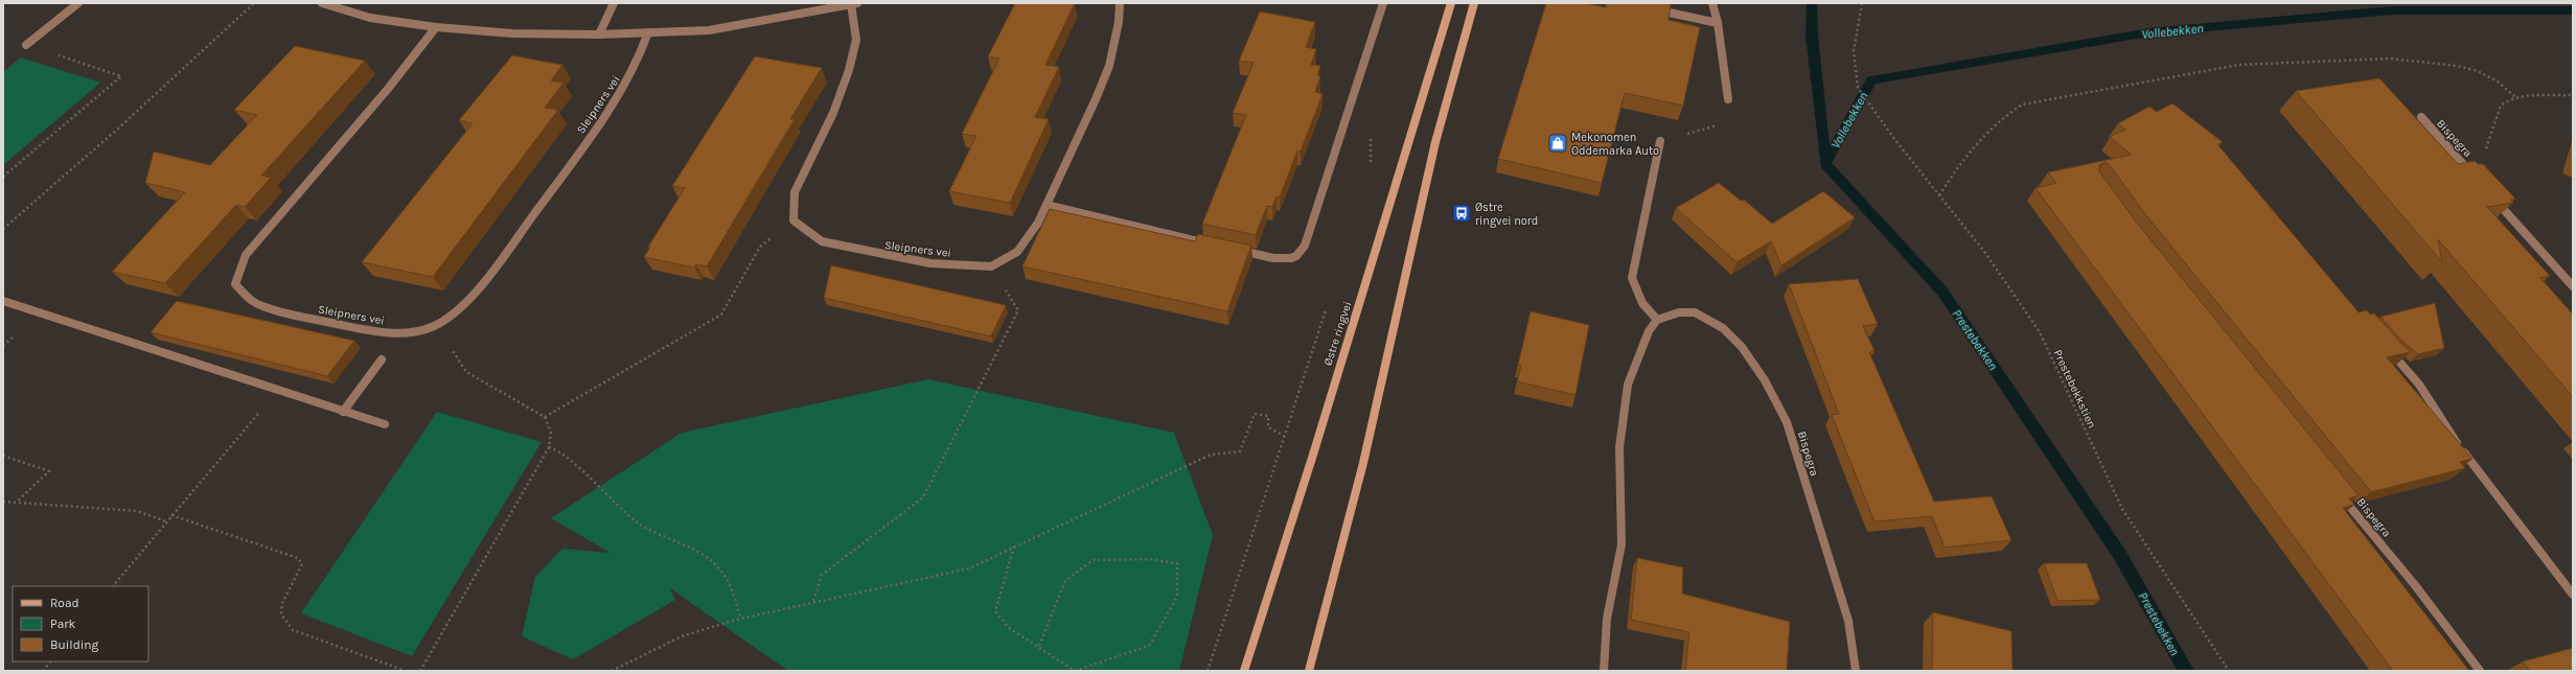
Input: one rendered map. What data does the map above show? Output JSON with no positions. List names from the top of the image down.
{
  "streets": {
    "main road": ["Østre ringvei"],
    "street": ["Sleipners vei", "Bispegra"],
    "path": ["Prestebekkstien"]
  },
  "water": ["Vollebekken", "Prestebekken"],
  "places": {
    "shop": ["Mekonomen Oddemarka Auto"],
    "bus stop": ["Østre ringvei nord"]
  },
  "legend": ["Road", "Park", "Building"]
}
